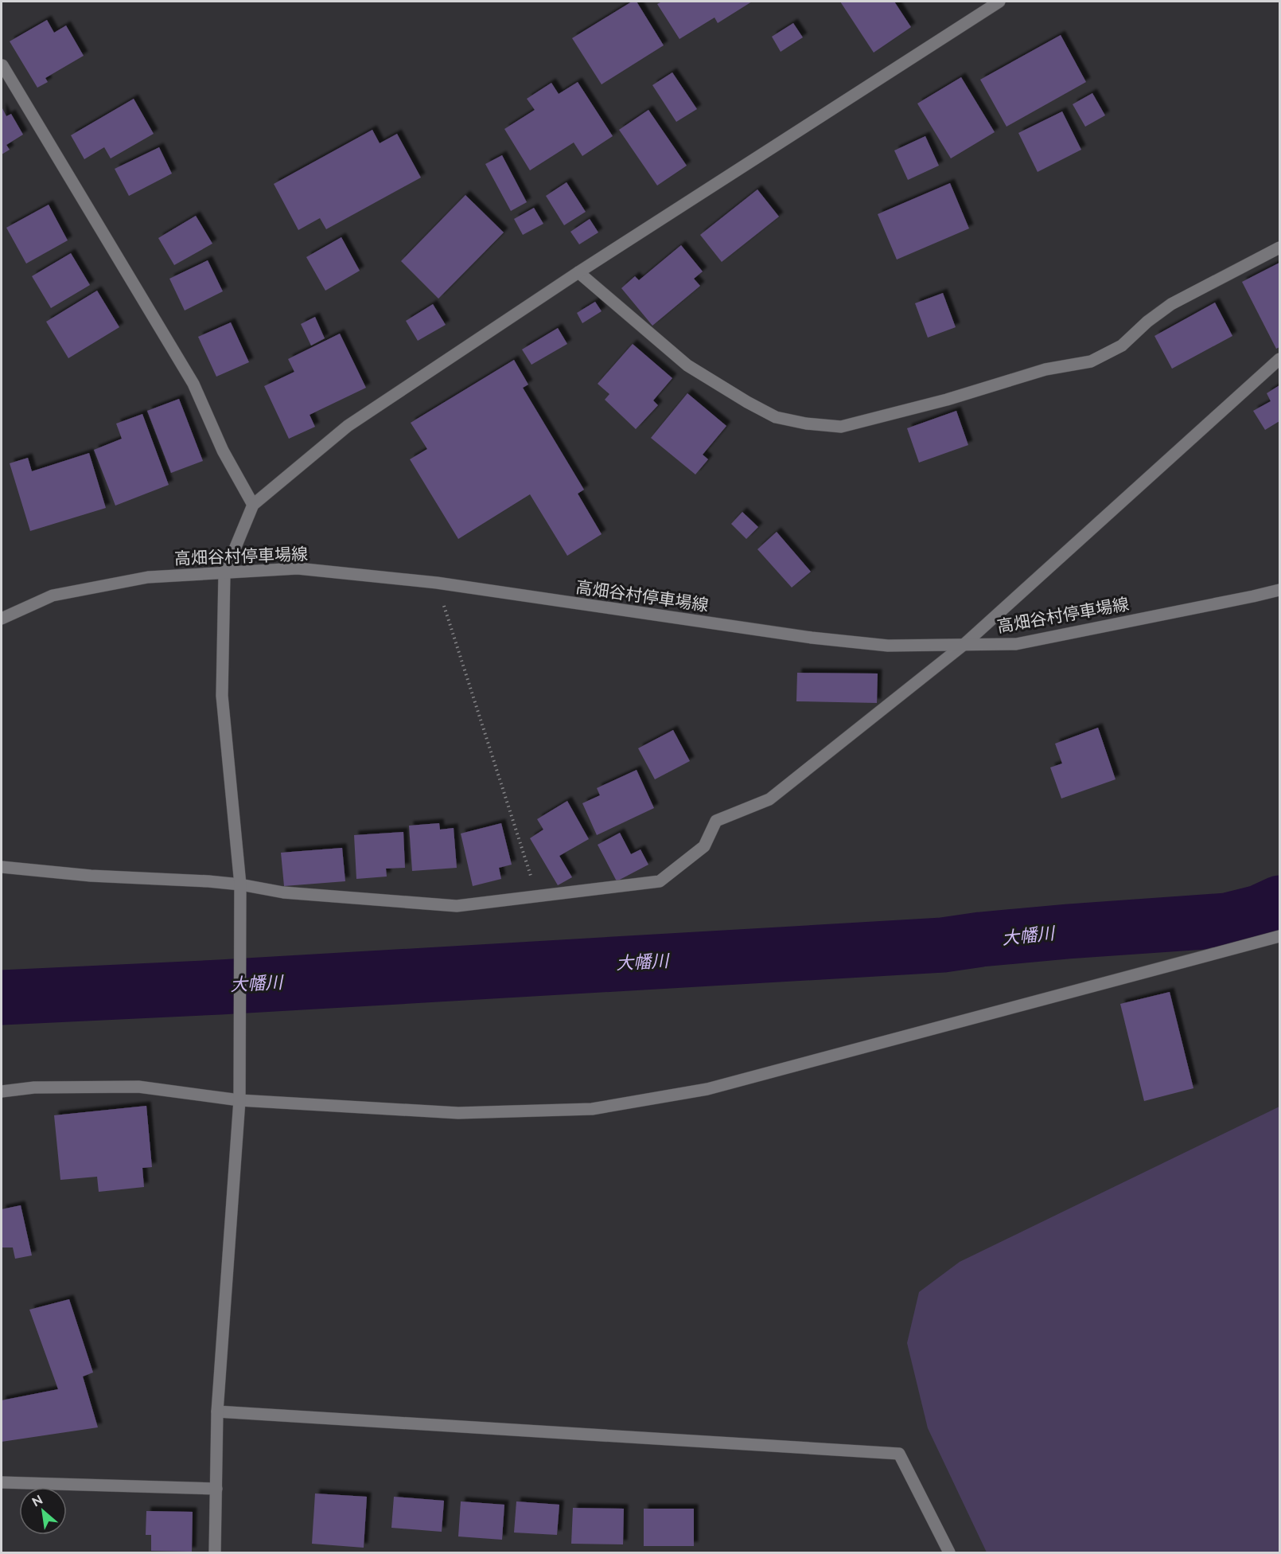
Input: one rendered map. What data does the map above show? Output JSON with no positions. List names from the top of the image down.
{
  "streets": {
    "street": ["高畑谷村停車場線"]
  },
  "water": ["大幡川"],
  "north": "top left"
}
